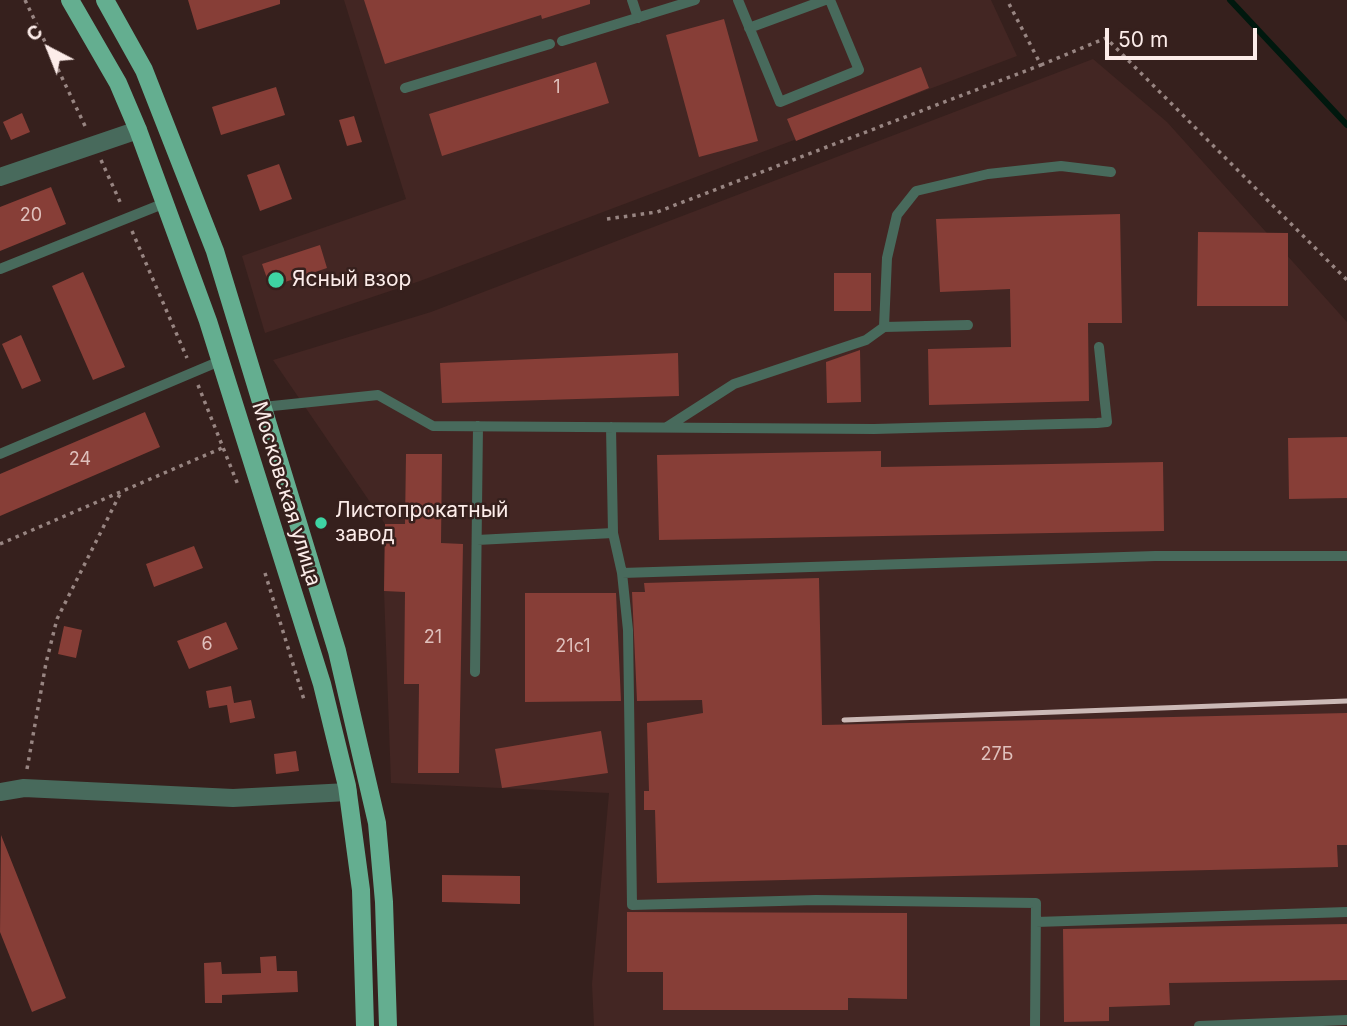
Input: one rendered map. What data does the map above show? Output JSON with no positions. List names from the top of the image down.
{
  "streets": {
    "main road": ["Московская улица"]
  },
  "places": ["Ясный взор", "Листопрокатный завод"],
  "house_numbers": [
    "1",
    "20",
    "24",
    "21",
    "6",
    "21с1",
    "27Б"
  ],
  "scale_bar": "50 m",
  "north": "top left"
}
